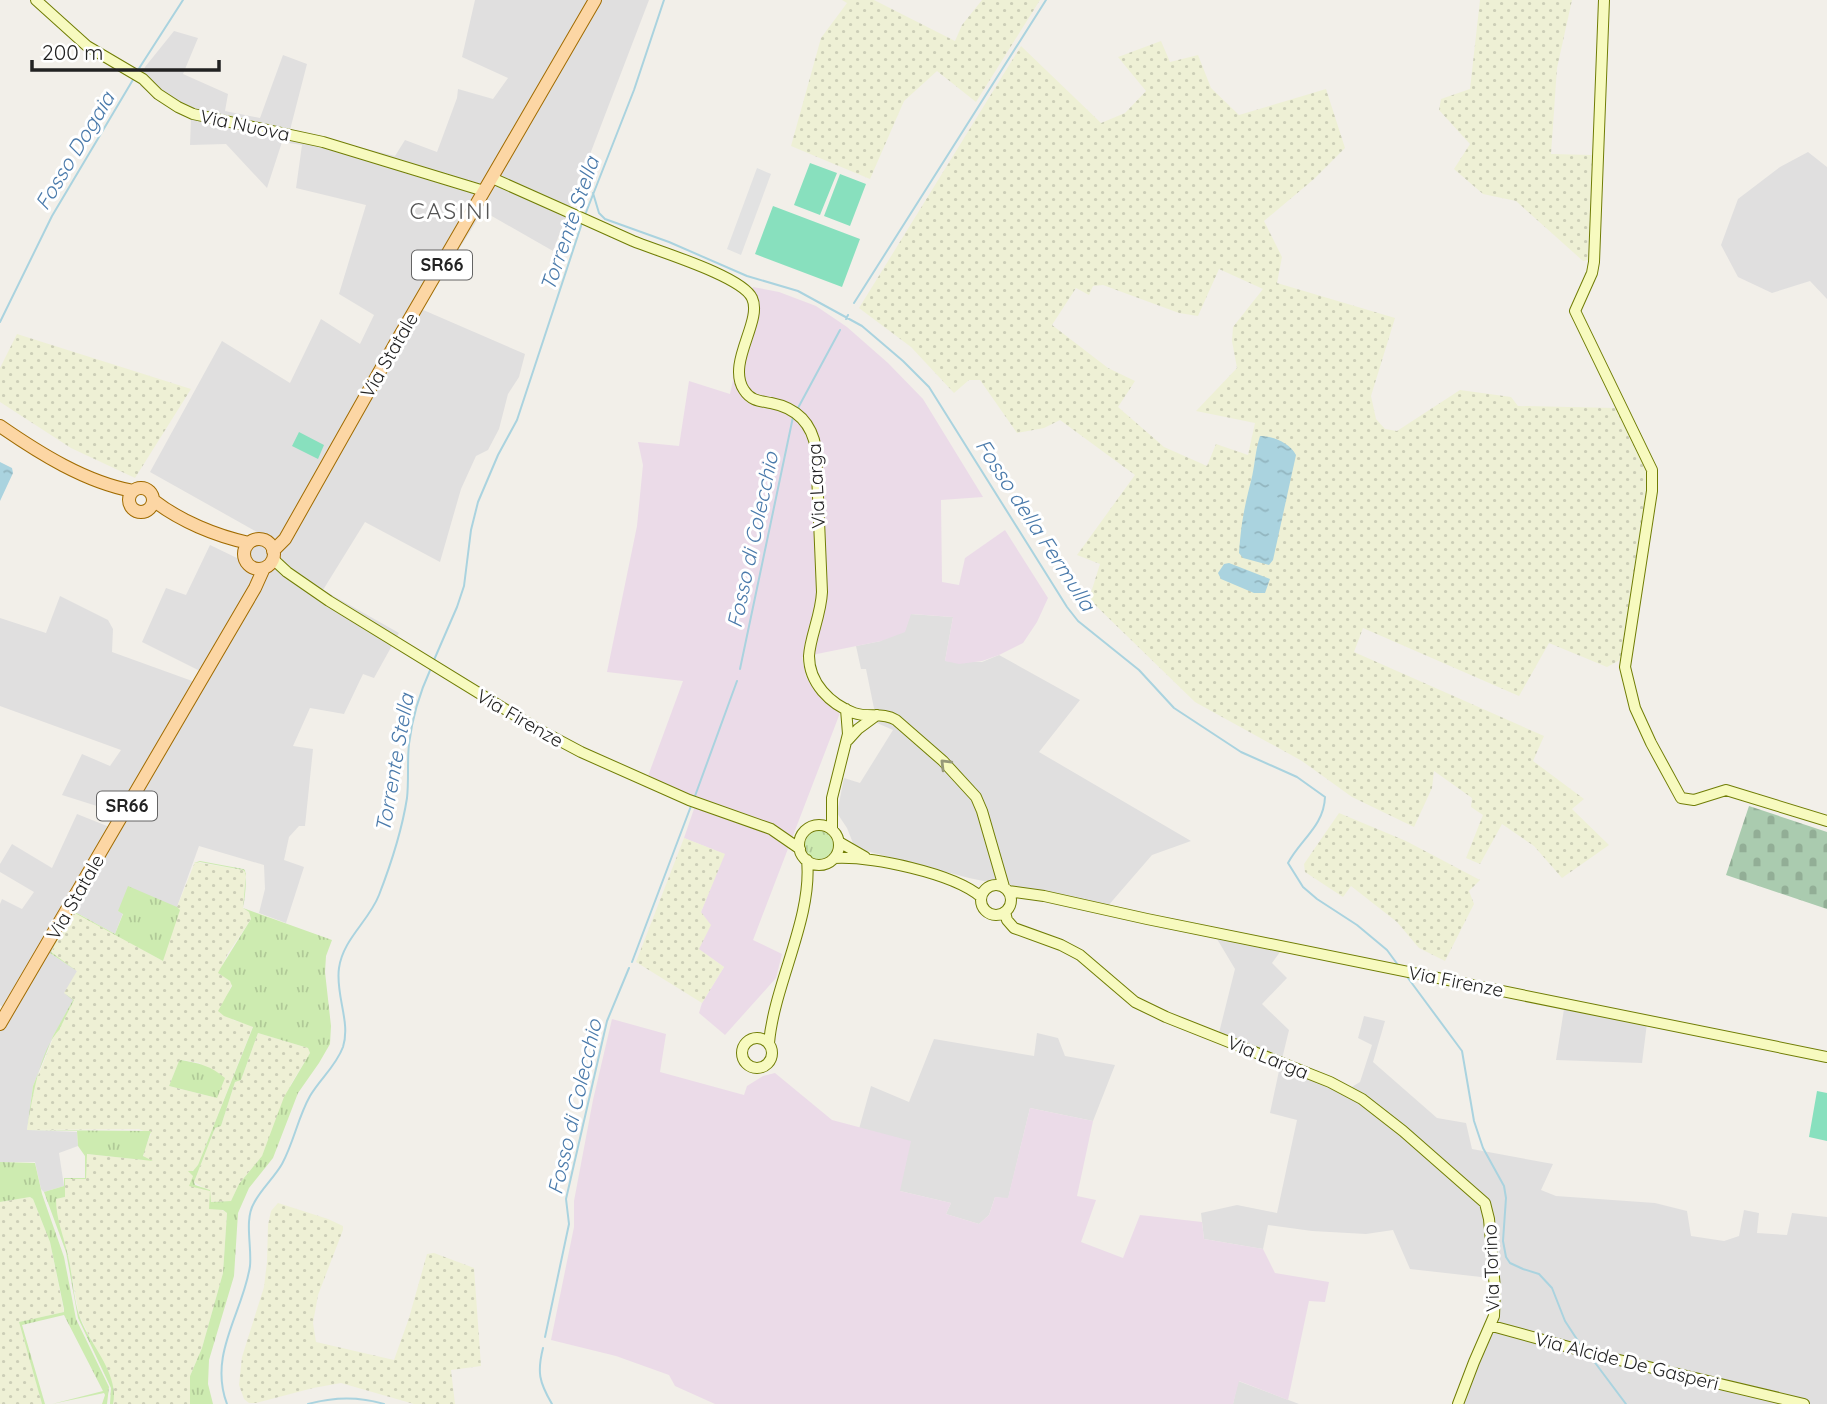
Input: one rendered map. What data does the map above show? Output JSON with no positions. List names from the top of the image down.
{
  "streets": {
    "main road": ["SR66", "Via Statale"],
    "street": [
      "Via Nuova",
      "Via Larga",
      "Via Firenze",
      "Via Torino",
      "Via Alcide De Gasperi"
    ]
  },
  "crossings": [
    ["Via Nuova", "Via Statale"],
    ["SR66", "Via Statale"],
    ["SR66", "Via Firenze"],
    ["Via Statale", "Via Larga"],
    ["Via Statale", "Via Firenze"],
    ["Via Larga", "Via Firenze"],
    ["Via Larga", "Via Torino"],
    ["Via Torino", "Via Alcide De Gasperi"]
  ],
  "districts": ["CASINI"],
  "water": [
    "Fosso Dogaia",
    "Torrente Stella",
    "Fosso della Fermulla",
    "Fosso di Colecchio"
  ],
  "scale_bar": "200 m"
}
